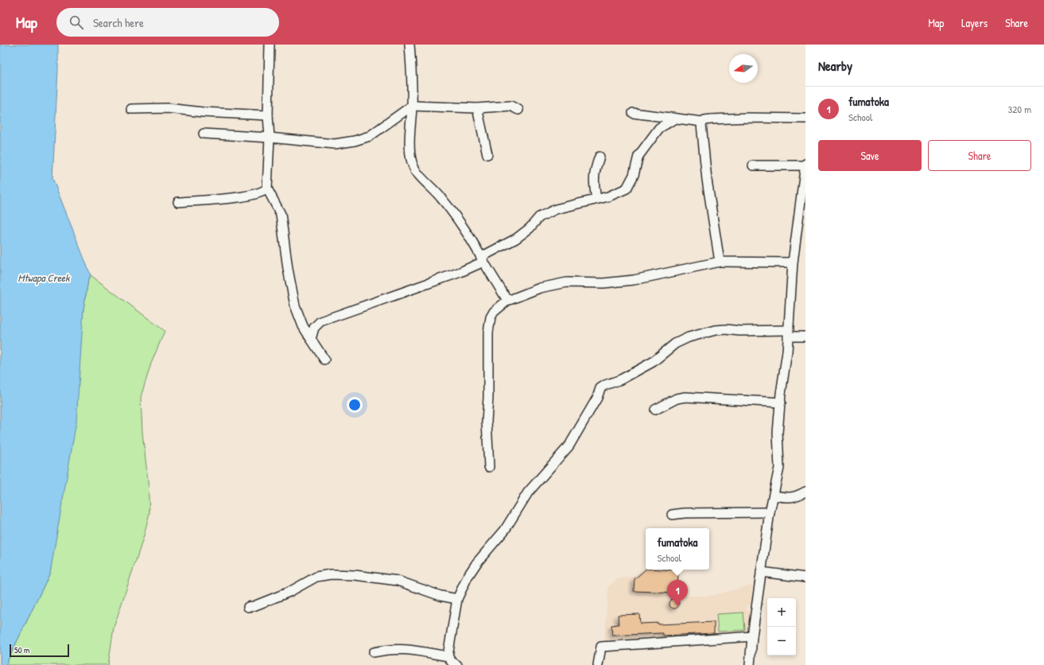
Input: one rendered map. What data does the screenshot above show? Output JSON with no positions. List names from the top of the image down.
{
  "water": ["Mtwapa Creek"],
  "scale_bar": "50 m",
  "north": "left",
  "page": {
    "header": "Map",
    "search": "Search here",
    "nav": ["Map", "Layers", "Share"],
    "heading": "Nearby",
    "list": [
      {
        "mark": "1",
        "name": "fumatoka",
        "note": "School",
        "value": "320 m"
      }
    ],
    "buttons": ["Save", "Share"],
    "popup": ["fumatoka", "School"],
    "pins": "1",
    "map_buttons": ["+", "−"],
    "scale": "50 m"
  }
}
